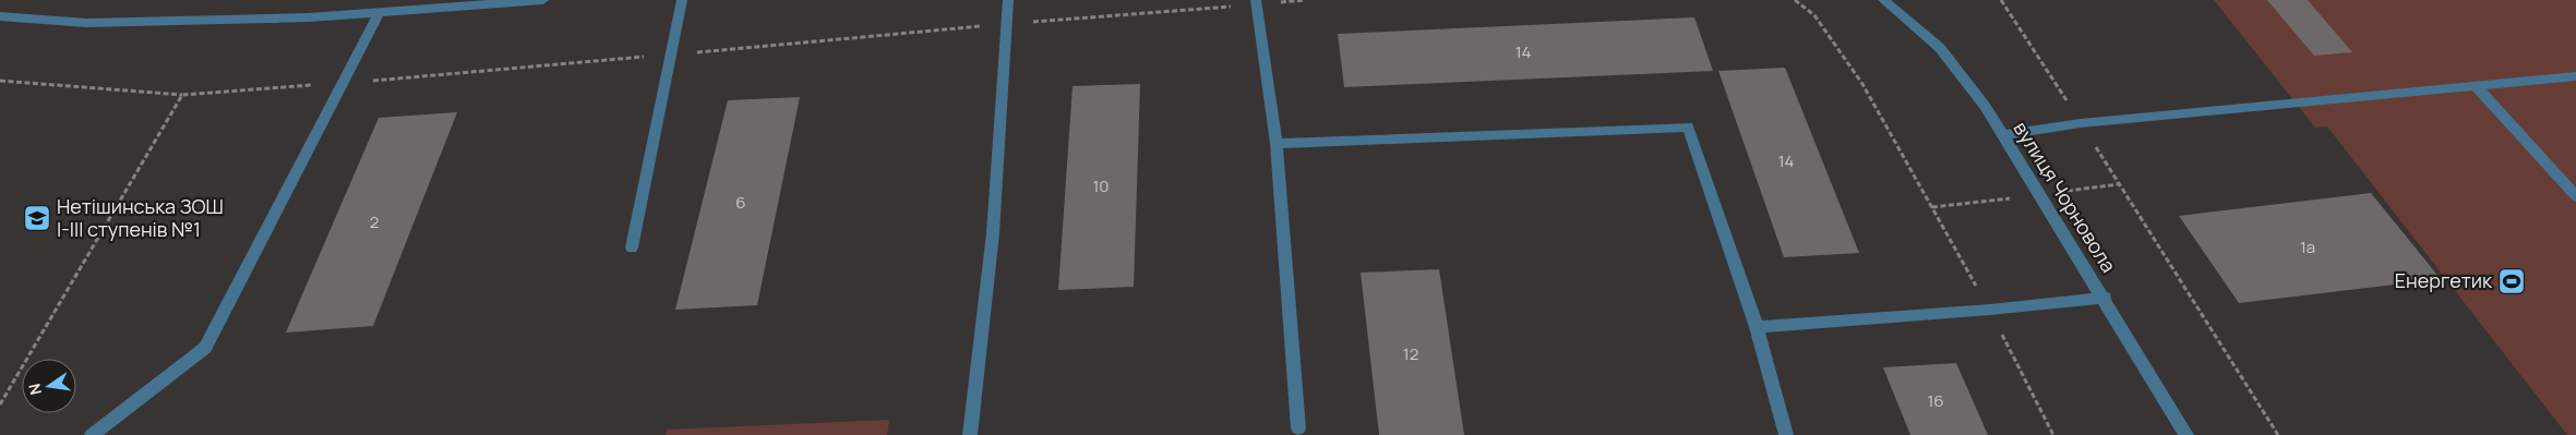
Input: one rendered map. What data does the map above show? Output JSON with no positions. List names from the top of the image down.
{
  "streets": {
    "street": ["вулиця Чорновола"]
  },
  "places": {
    "school or university": ["Нетішинська ЗОШ І-ІІІ ступенів №1"],
    "sports": ["Енергетик"]
  },
  "house_numbers": [
    "14",
    "14",
    "10",
    "6",
    "2",
    "1а",
    "12",
    "16"
  ],
  "north": "left"
}
